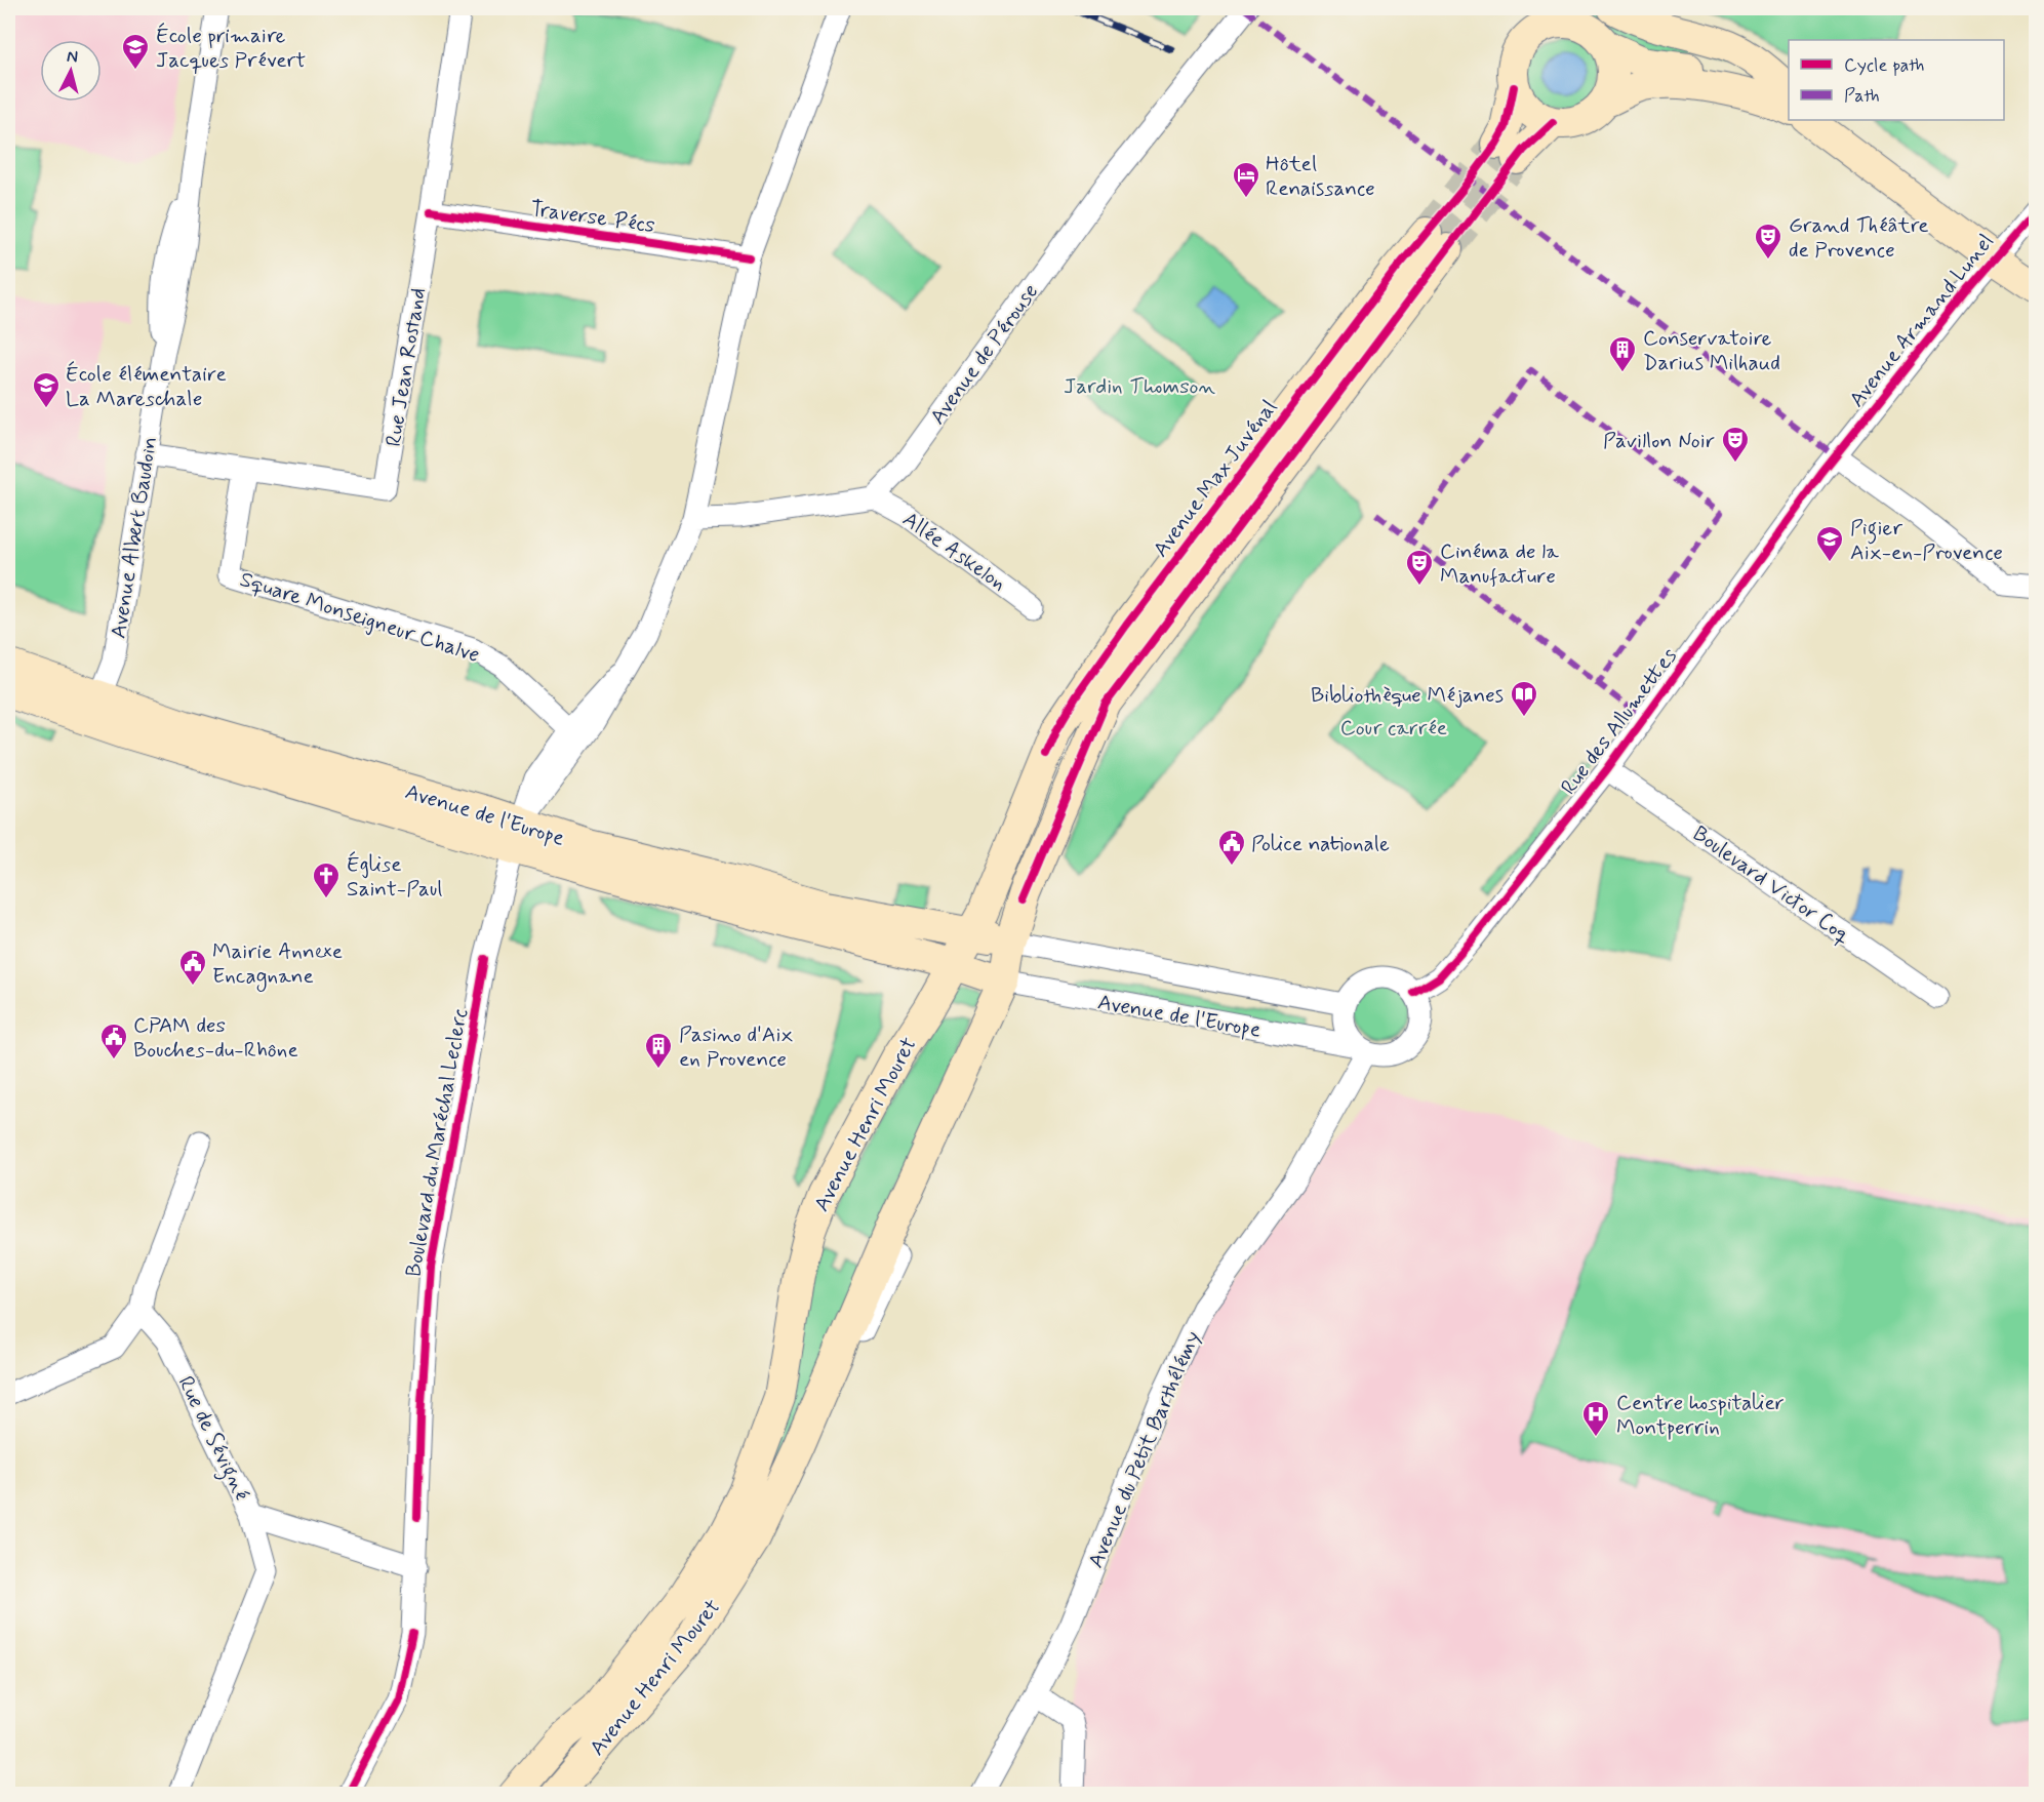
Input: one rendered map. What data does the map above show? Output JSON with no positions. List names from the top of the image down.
{
  "streets": {
    "main road": ["Avenue Max Juvénal", "Avenue de l'Europe", "Avenue Henri Mouret"],
    "street": [
      "Traverse Pécs",
      "Avenue Armand Lunel",
      "Avenue de Pérouse",
      "Rue Jean Rostand",
      "Avenue Albert Baudoin",
      "Allée Askelon",
      "Square Monseigneur Chalve",
      "Rue des Allumettes",
      "Boulevard Victor Coq",
      "Boulevard du Maréchal Leclerc",
      "Rue de Sévigné",
      "Avenue du Petit Barthélémy"
    ]
  },
  "crossings": [
    ["Traverse Pécs", "Rue Jean Rostand"],
    ["Avenue Armand Lunel", "Rue des Allumettes"],
    ["Avenue de Pérouse", "Allée Askelon"],
    ["Rue Jean Rostand", "Avenue Albert Baudoin"],
    ["Rue Jean Rostand", "Square Monseigneur Chalve"],
    ["Avenue Max Juvénal", "Avenue de l'Europe"],
    ["Avenue Max Juvénal", "Avenue Henri Mouret"],
    ["Avenue Albert Baudoin", "Avenue de l'Europe"],
    ["Square Monseigneur Chalve", "Boulevard du Maréchal Leclerc"],
    ["Rue des Allumettes", "Avenue de l'Europe"],
    ["Rue des Allumettes", "Boulevard Victor Coq"],
    ["Rue des Allumettes", "Avenue du Petit Barthélémy"],
    ["Avenue de l'Europe", "Avenue Henri Mouret"],
    ["Avenue de l'Europe", "Boulevard du Maréchal Leclerc"],
    ["Avenue de l'Europe", "Avenue du Petit Barthélémy"],
    ["Boulevard du Maréchal Leclerc", "Rue de Sévigné"]
  ],
  "parks": ["Jardin Thomson", "Cour carrée"],
  "places": {
    "school or university": ["École primaire Jacques Prévert", "École élémentaire La Mareschale", "Pigier Aix-en-Provence"],
    "hotel": ["Hôtel Renaissance"],
    "theatre": ["Grand Théâtre de Provence", "Pavillon Noir", "Cinéma de la Manufacture"],
    "building": ["Conservatoire Darius Milhaud", "Pasino d'Aix en Provence"],
    "library": ["Bibliothèque Méjanes"],
    "public building": ["Police nationale", "Mairie Annexe Encagnane", "CPAM des Bouches-du-Rhône"],
    "church": ["Église Saint-Paul"],
    "hospital": ["Centre hospitalier Montperrin"]
  },
  "legend": ["Cycle path", "Path"],
  "north": "top"
}
